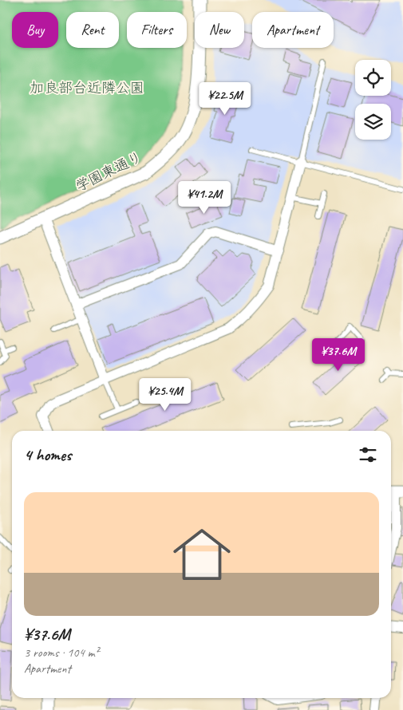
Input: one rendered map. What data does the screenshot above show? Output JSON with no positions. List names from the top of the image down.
{
  "streets": {
    "street": ["学園東通り"]
  },
  "parks": ["加良部台近隣公園"],
  "page": {
    "chip": [
      "Buy",
      "Rent",
      "Filters",
      "New",
      "Apartment"
    ],
    "price": [
      "¥22.5M",
      "¥41.2M",
      "¥37.6M",
      "¥25.4M"
    ],
    "heading": "4 homes",
    "list": [
      {
        "name": "¥37.6M",
        "note": "3 rooms · 104 m² · Apartment"
      }
    ]
  }
}
